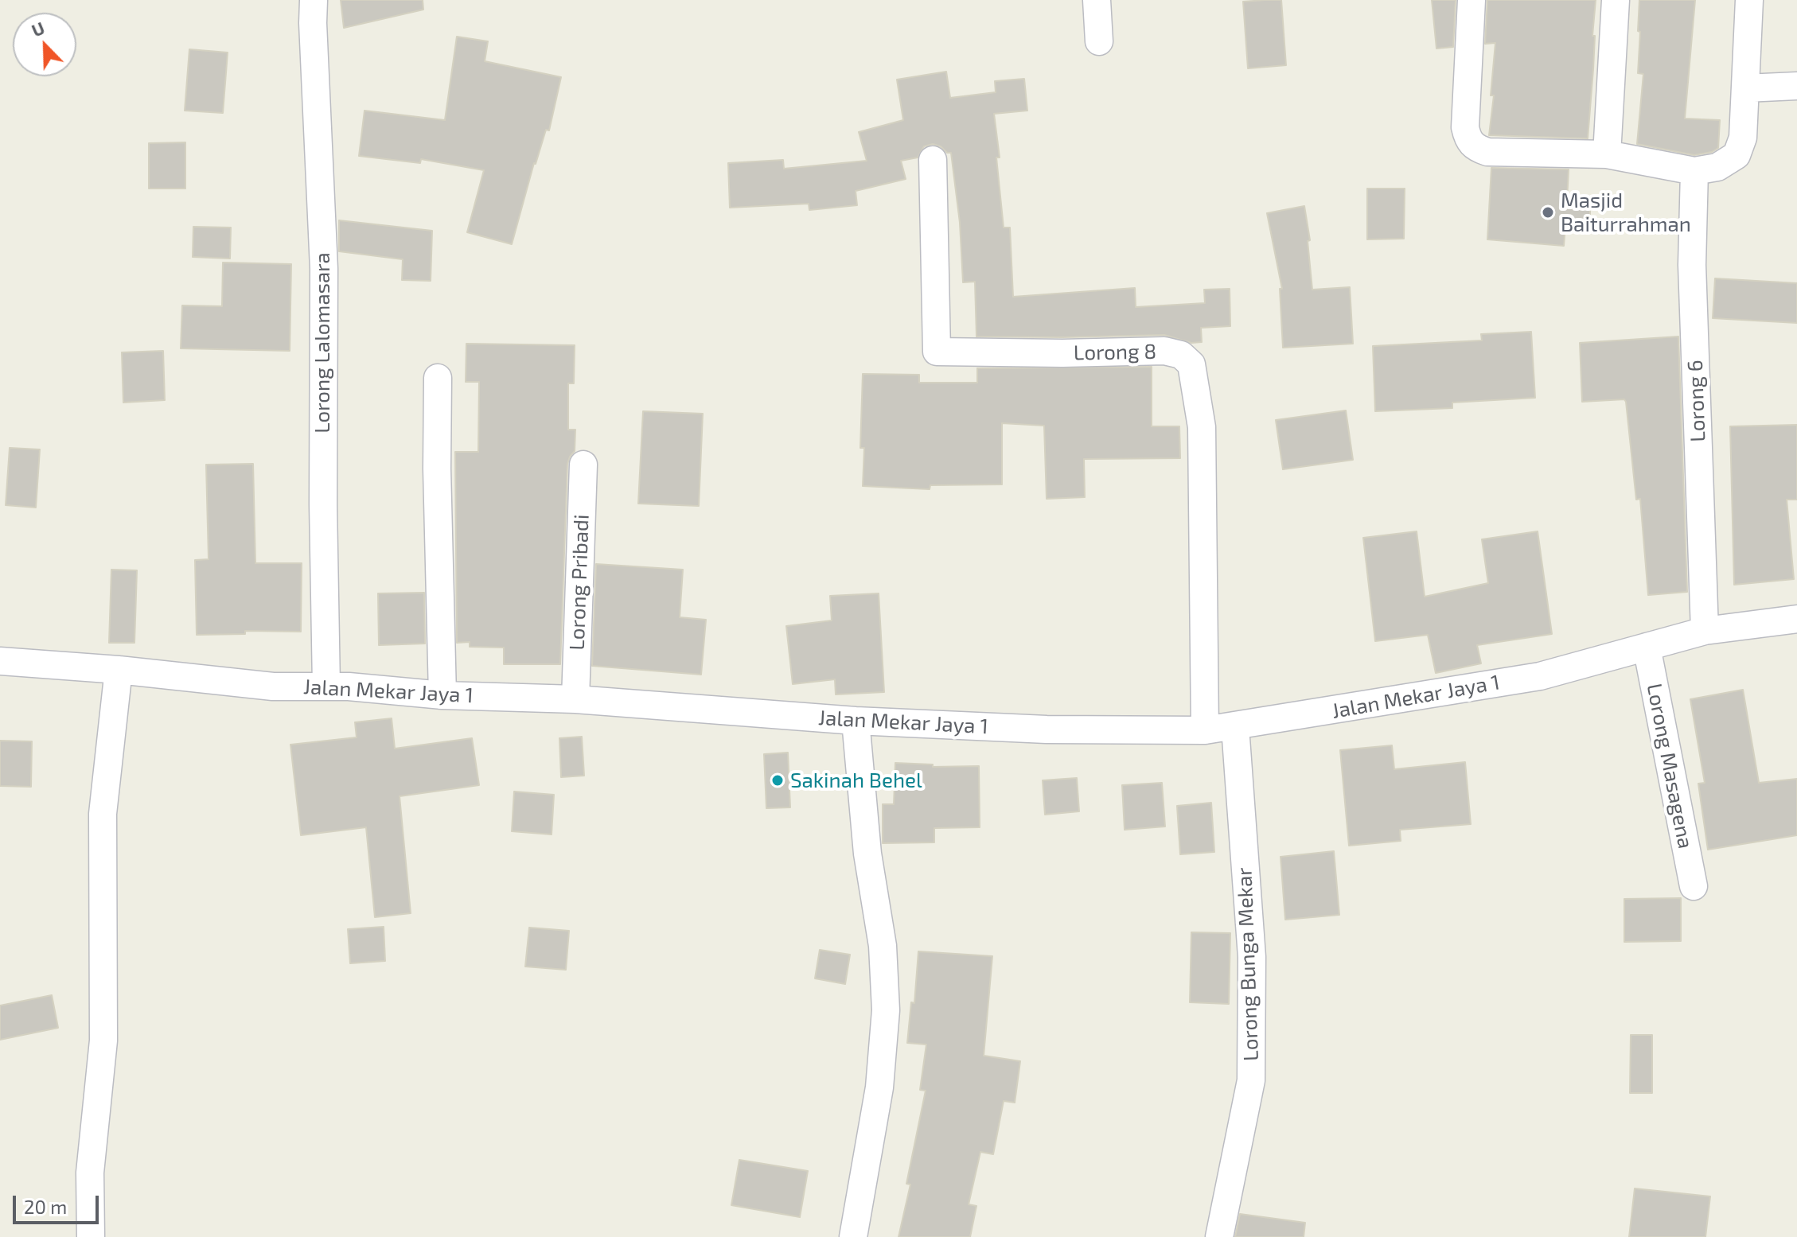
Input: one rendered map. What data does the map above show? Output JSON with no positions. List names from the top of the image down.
{
  "streets": {
    "street": [
      "Lorong Lalomasara",
      "Lorong 8",
      "Lorong 6",
      "Lorong Pribadi",
      "Jalan Mekar Jaya 1",
      "Lorong Masagena",
      "Lorong Bunga Mekar"
    ]
  },
  "crossings": [
    ["Lorong Lalomasara", "Jalan Mekar Jaya 1"],
    ["Lorong 8", "Jalan Mekar Jaya 1"],
    ["Lorong 6", "Jalan Mekar Jaya 1"],
    ["Lorong Pribadi", "Jalan Mekar Jaya 1"],
    ["Jalan Mekar Jaya 1", "Lorong Masagena"],
    ["Jalan Mekar Jaya 1", "Lorong Bunga Mekar"]
  ],
  "places": ["Masjid Baiturrahman", "Sakinah Behel"],
  "scale_bar": "20 m",
  "north": "top left"
}
